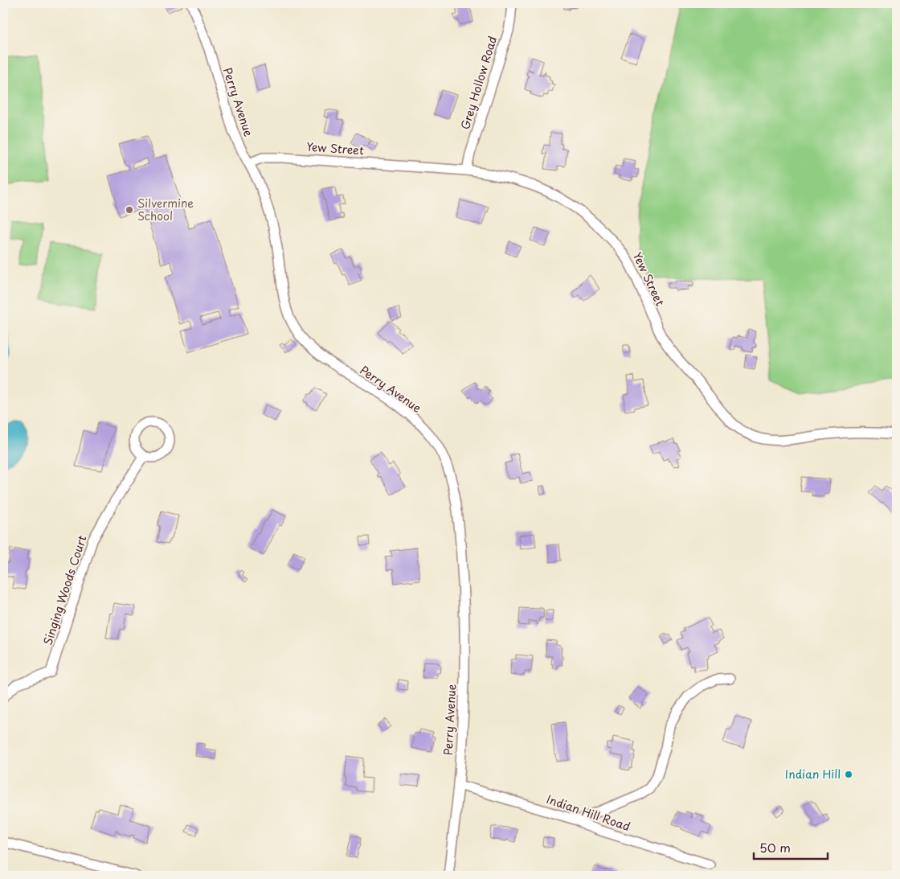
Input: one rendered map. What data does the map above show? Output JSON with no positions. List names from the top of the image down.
{
  "streets": {
    "street": [
      "Grey Hollow Road",
      "Perry Avenue",
      "Yew Street",
      "Singing Woods Court",
      "Indian Hill Road"
    ]
  },
  "crossings": [
    ["Grey Hollow Road", "Yew Street"],
    ["Perry Avenue", "Yew Street"],
    ["Perry Avenue", "Indian Hill Road"]
  ],
  "places": ["Silvermine School", "Indian Hill"],
  "scale_bar": "50 m"
}
